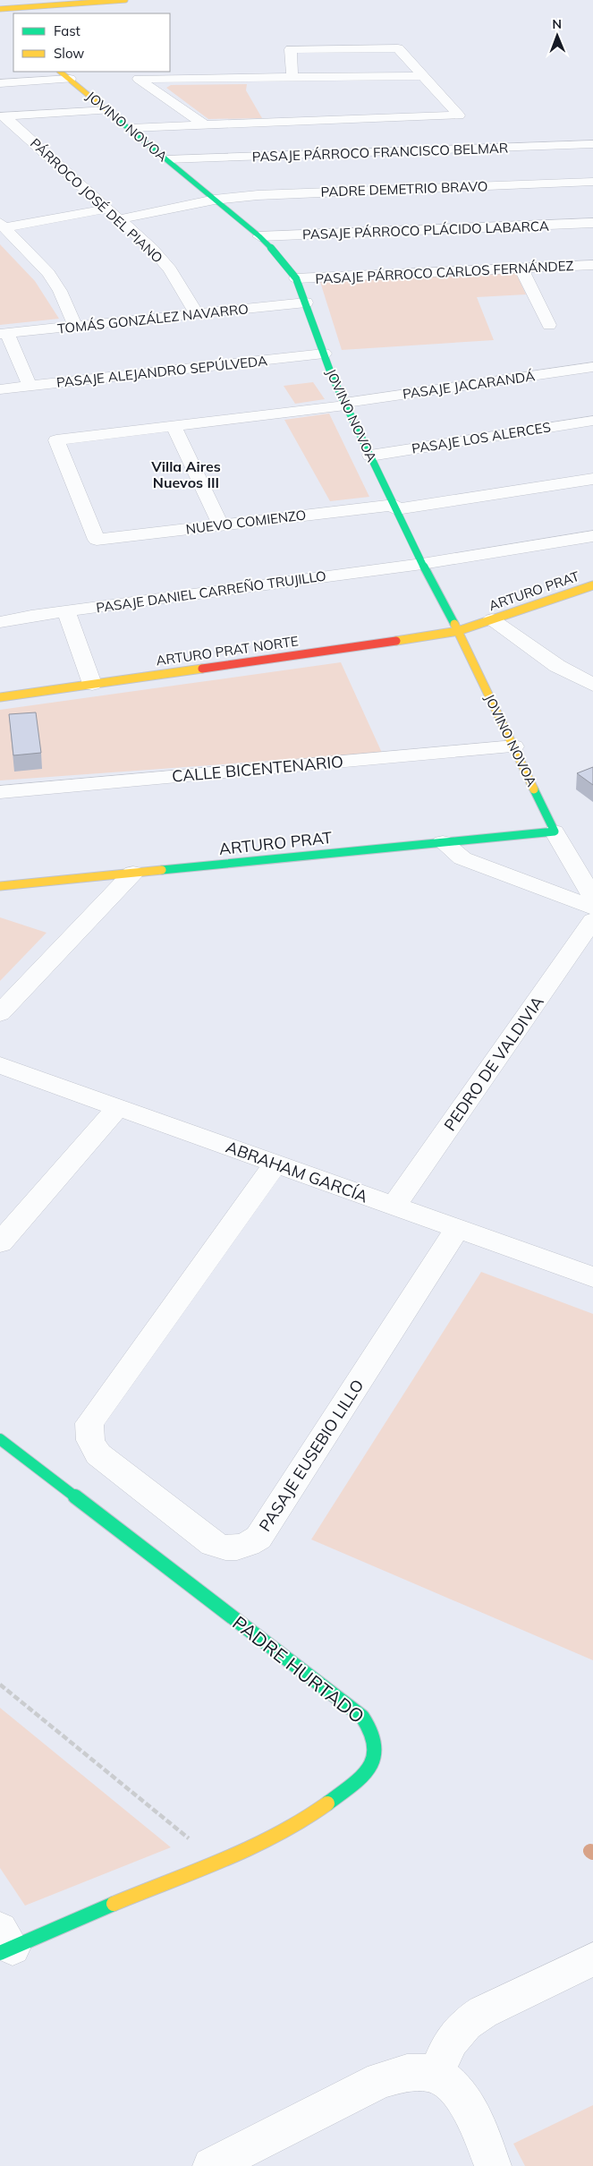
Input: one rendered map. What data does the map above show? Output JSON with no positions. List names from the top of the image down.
{
  "streets": {
    "street": [
      "JOVINO NOVOA",
      "PASAJE PÁRROCO FRANCISCO BELMAR",
      "PADRE DEMETRIO BRAVO",
      "PÁRROCO JOSÉ DEL PIANO",
      "PASAJE PÁRROCO PLÁCIDO LABARCA",
      "PASAJE PÁRROCO CARLOS FERNÁNDEZ",
      "TOMÁS GONZÁLEZ NAVARRO",
      "PASAJE ALEJANDRO SEPÚLVEDA",
      "PASAJE JACARANDÁ",
      "PASAJE LOS ALERCES",
      "NUEVO COMIENZO",
      "ARTURO PRAT",
      "PASAJE DANIEL CARREÑO TRUJILLO",
      "ARTURO PRAT NORTE",
      "CALLE BICENTENARIO",
      "PEDRO DE VALDIVIA",
      "ABRAHAM GARCÍA",
      "PASAJE EUSEBIO LILLO",
      "PADRE HURTADO"
    ]
  },
  "crossings": [
    ["JOVINO NOVOA", "PASAJE PÁRROCO FRANCISCO BELMAR"],
    ["JOVINO NOVOA", "PADRE DEMETRIO BRAVO"],
    ["JOVINO NOVOA", "PASAJE PÁRROCO PLÁCIDO LABARCA"],
    ["JOVINO NOVOA", "PASAJE PÁRROCO CARLOS FERNÁNDEZ"],
    ["JOVINO NOVOA", "TOMÁS GONZÁLEZ NAVARRO"],
    ["JOVINO NOVOA", "PASAJE ALEJANDRO SEPÚLVEDA"],
    ["JOVINO NOVOA", "PASAJE JACARANDÁ"],
    ["JOVINO NOVOA", "PASAJE LOS ALERCES"],
    ["JOVINO NOVOA", "NUEVO COMIENZO"],
    ["JOVINO NOVOA", "ARTURO PRAT"],
    ["JOVINO NOVOA", "PASAJE DANIEL CARREÑO TRUJILLO"],
    ["JOVINO NOVOA", "ARTURO PRAT NORTE"],
    ["JOVINO NOVOA", "CALLE BICENTENARIO"],
    ["PADRE DEMETRIO BRAVO", "PÁRROCO JOSÉ DEL PIANO"],
    ["PÁRROCO JOSÉ DEL PIANO", "TOMÁS GONZÁLEZ NAVARRO"],
    ["ARTURO PRAT", "ARTURO PRAT NORTE"],
    ["PEDRO DE VALDIVIA", "ABRAHAM GARCÍA"],
    ["ABRAHAM GARCÍA", "PASAJE EUSEBIO LILLO"]
  ],
  "districts": ["Villa Aires Nuevos III"],
  "legend": ["Fast", "Slow"],
  "north": "top"
}
